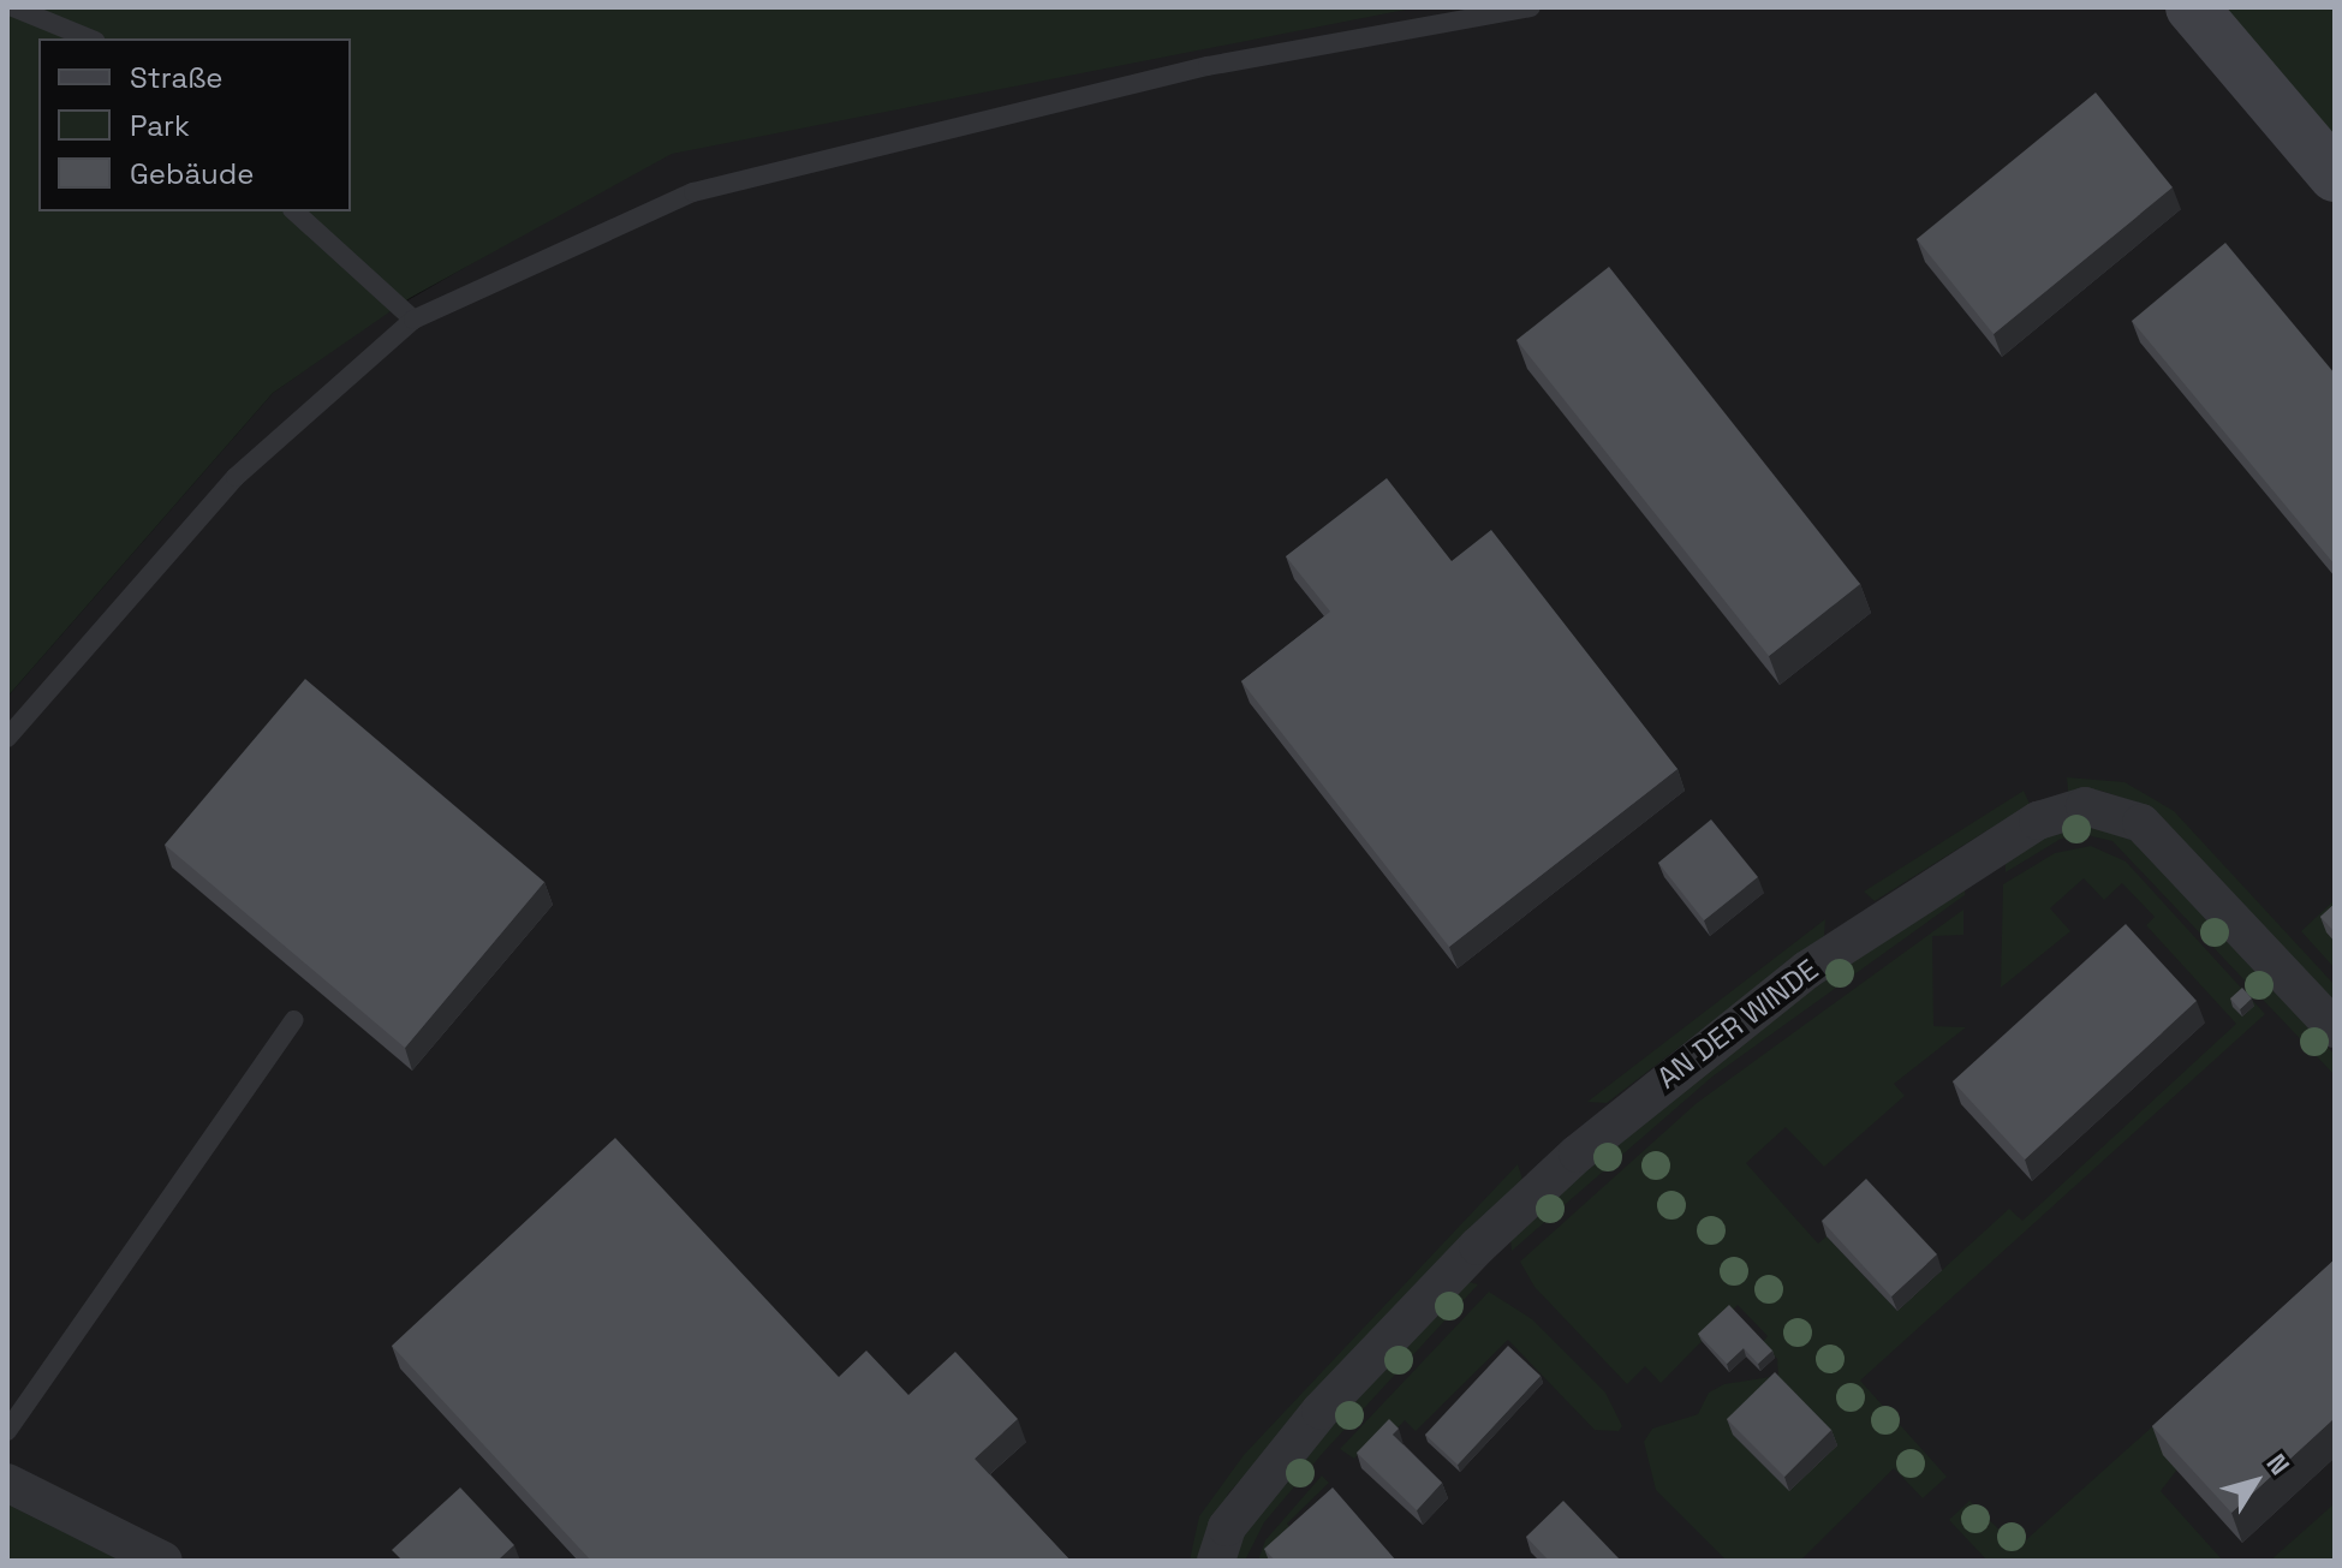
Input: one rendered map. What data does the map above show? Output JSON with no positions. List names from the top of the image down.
{
  "streets": {
    "street": ["AN DER WINDE"]
  },
  "legend": ["Straße", "Park", "Gebäude"],
  "north": "top right"
}
